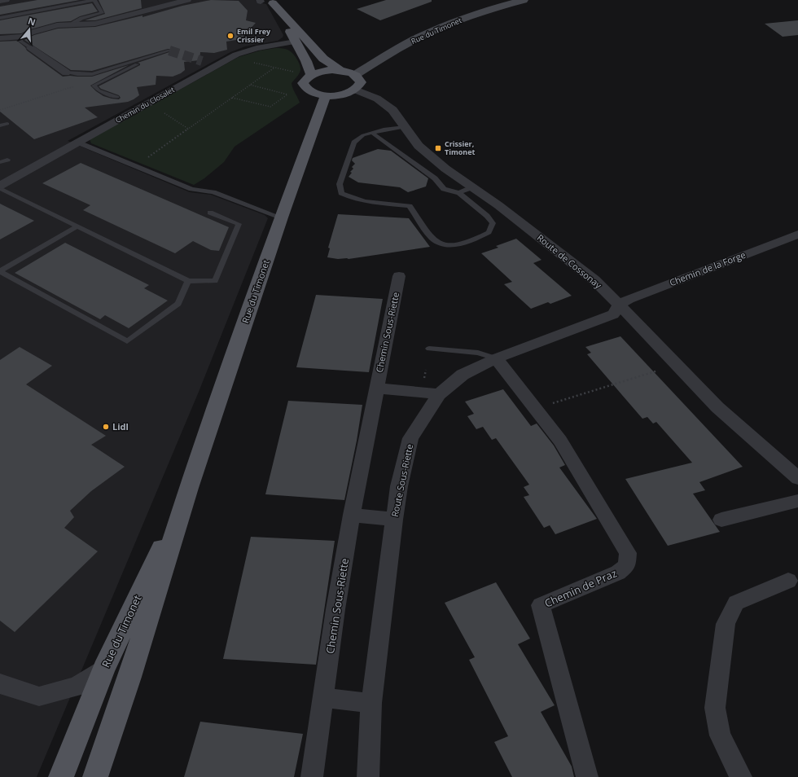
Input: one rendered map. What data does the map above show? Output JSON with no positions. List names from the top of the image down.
{
  "streets": {
    "main road": ["Rue du Timonet"],
    "street": [
      "Chemin du Closalet",
      "Route de Cossonay",
      "Chemin de la Forge",
      "Chemin Sous-Riette",
      "Route Sous-Riette",
      "Chemin de Praz"
    ]
  },
  "crossings": [
    ["Route de Cossonay", "Chemin de la Forge"],
    ["Route de Cossonay", "Route Sous-Riette"],
    ["Chemin de la Forge", "Route Sous-Riette"],
    ["Route Sous-Riette", "Chemin de Praz"]
  ],
  "places": {
    "other": ["Emil Frey Crissier", "Lidl"],
    "transit": ["Crissier, Timonet"]
  },
  "north": "top"
}
